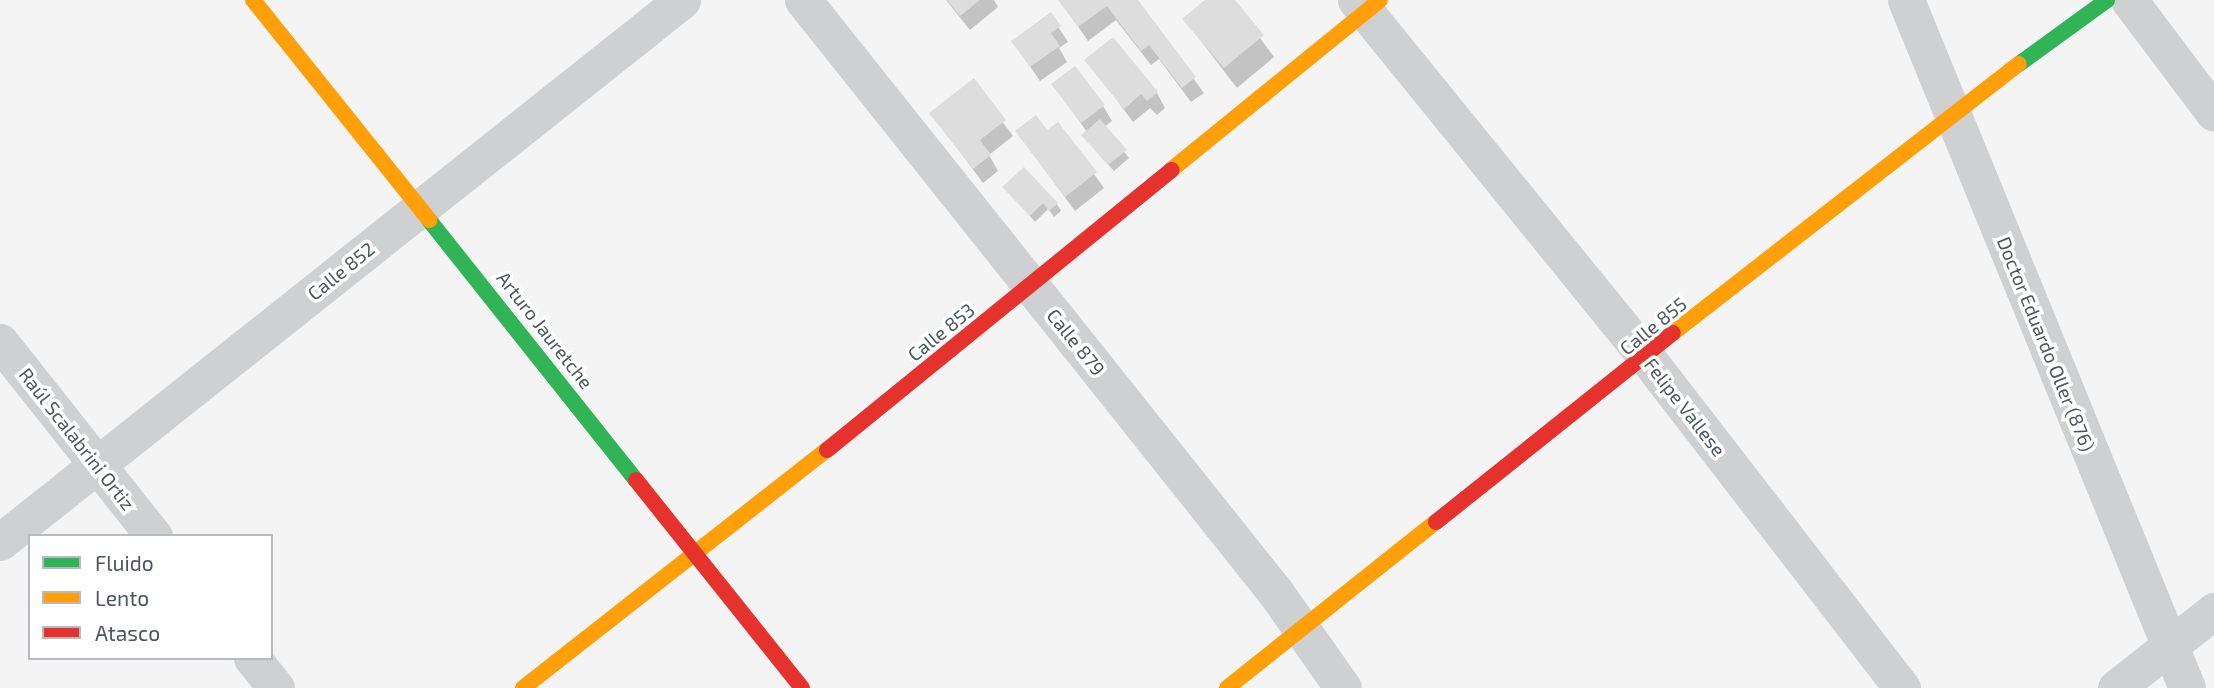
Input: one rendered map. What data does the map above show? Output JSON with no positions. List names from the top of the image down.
{
  "streets": {
    "street": [
      "Calle 852",
      "Calle 855",
      "Arturo Jauretche",
      "Calle 853",
      "Calle 879",
      "Doctor Eduardo Oller (876)",
      "Felipe Vallese",
      "Raúl Scalabrini Ortiz"
    ]
  },
  "crossings": [
    ["Calle 852", "Arturo Jauretche"],
    ["Calle 852", "Raúl Scalabrini Ortiz"],
    ["Calle 855", "Calle 879"],
    ["Calle 855", "Doctor Eduardo Oller (876)"],
    ["Calle 855", "Felipe Vallese"],
    ["Arturo Jauretche", "Calle 853"],
    ["Calle 853", "Calle 879"],
    ["Calle 853", "Felipe Vallese"]
  ],
  "legend": ["Fluido", "Lento", "Atasco"]
}
